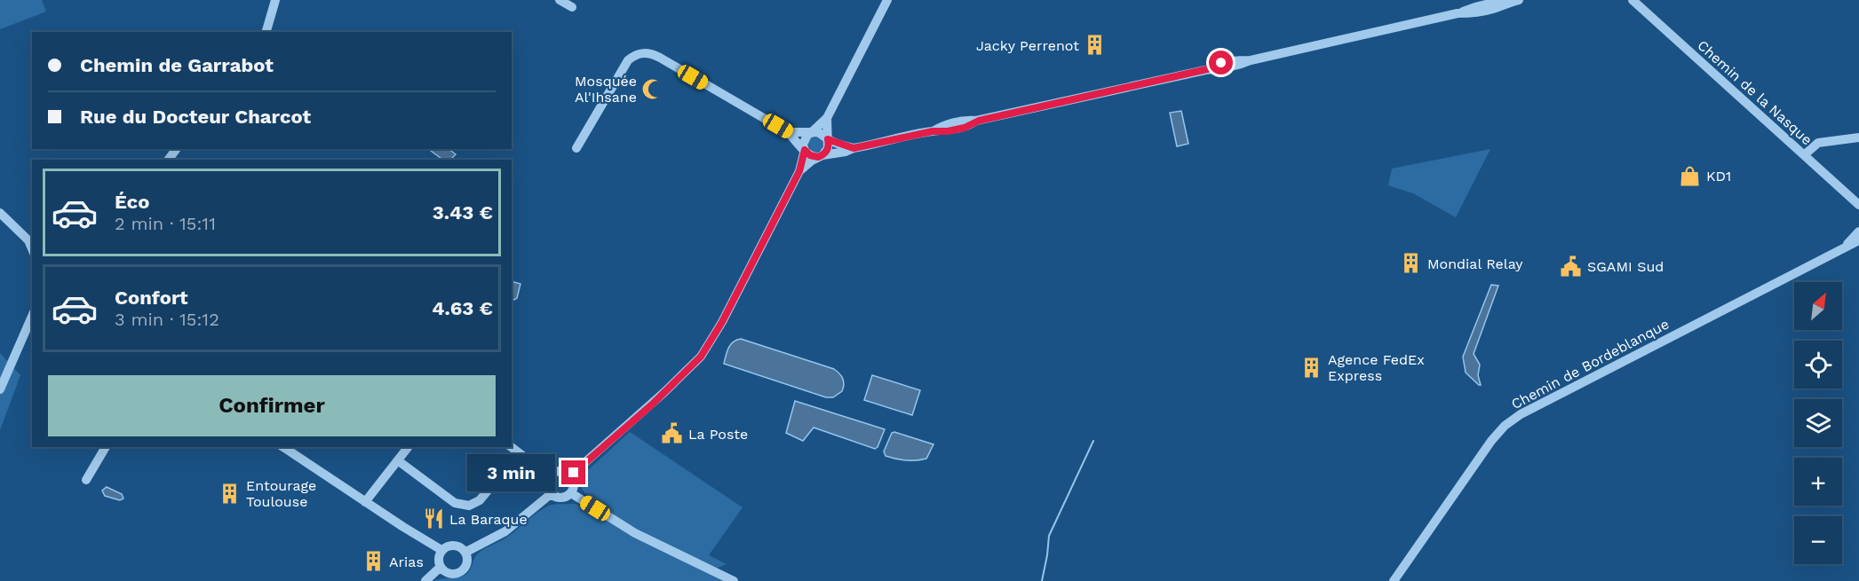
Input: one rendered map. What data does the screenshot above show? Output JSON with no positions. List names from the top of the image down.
{
  "streets": {
    "street": ["Chemin de la Nasque", "Chemin de Bordeblanque"]
  },
  "places": {
    "building": [
      "Jacky Perrenot",
      "Mondial Relay",
      "Agence FedEx Express",
      "Entourage Toulouse",
      "Arias"
    ],
    "mosque": ["Mosquée Al'Ihsane"],
    "shop": ["KD1"],
    "public building": ["SGAMI Sud", "La Poste"],
    "restaurant": ["La Baraque"]
  },
  "north": "top right",
  "page": {
    "banner": ["Chemin de Garrabot", "Rue du Docteur Charcot"],
    "list": [
      {
        "name": "Éco",
        "note": "2 min · 15:11",
        "value": "3.43 €"
      },
      {
        "name": "Confort",
        "note": "3 min · 15:12",
        "value": "4.63 €"
      }
    ],
    "map_buttons": ["+", "−"],
    "buttons": "Confirmer",
    "bubble": "3 min"
  }
}
